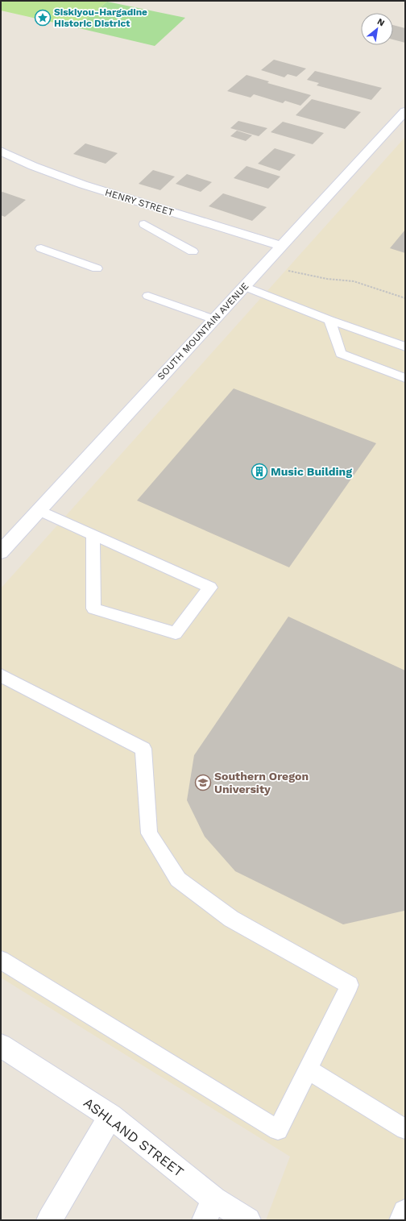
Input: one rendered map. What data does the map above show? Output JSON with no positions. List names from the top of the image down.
{
  "streets": {
    "street": ["HENRY STREET", "SOUTH MOUNTAIN AVENUE", "ASHLAND STREET"]
  },
  "crossings": [
    ["HENRY STREET", "SOUTH MOUNTAIN AVENUE"]
  ],
  "places": {
    "place": ["Siskiyou-Hargadine Historic District"],
    "building": ["Music Building"],
    "school or university": ["Southern Oregon University"]
  },
  "north": "top right"
}
